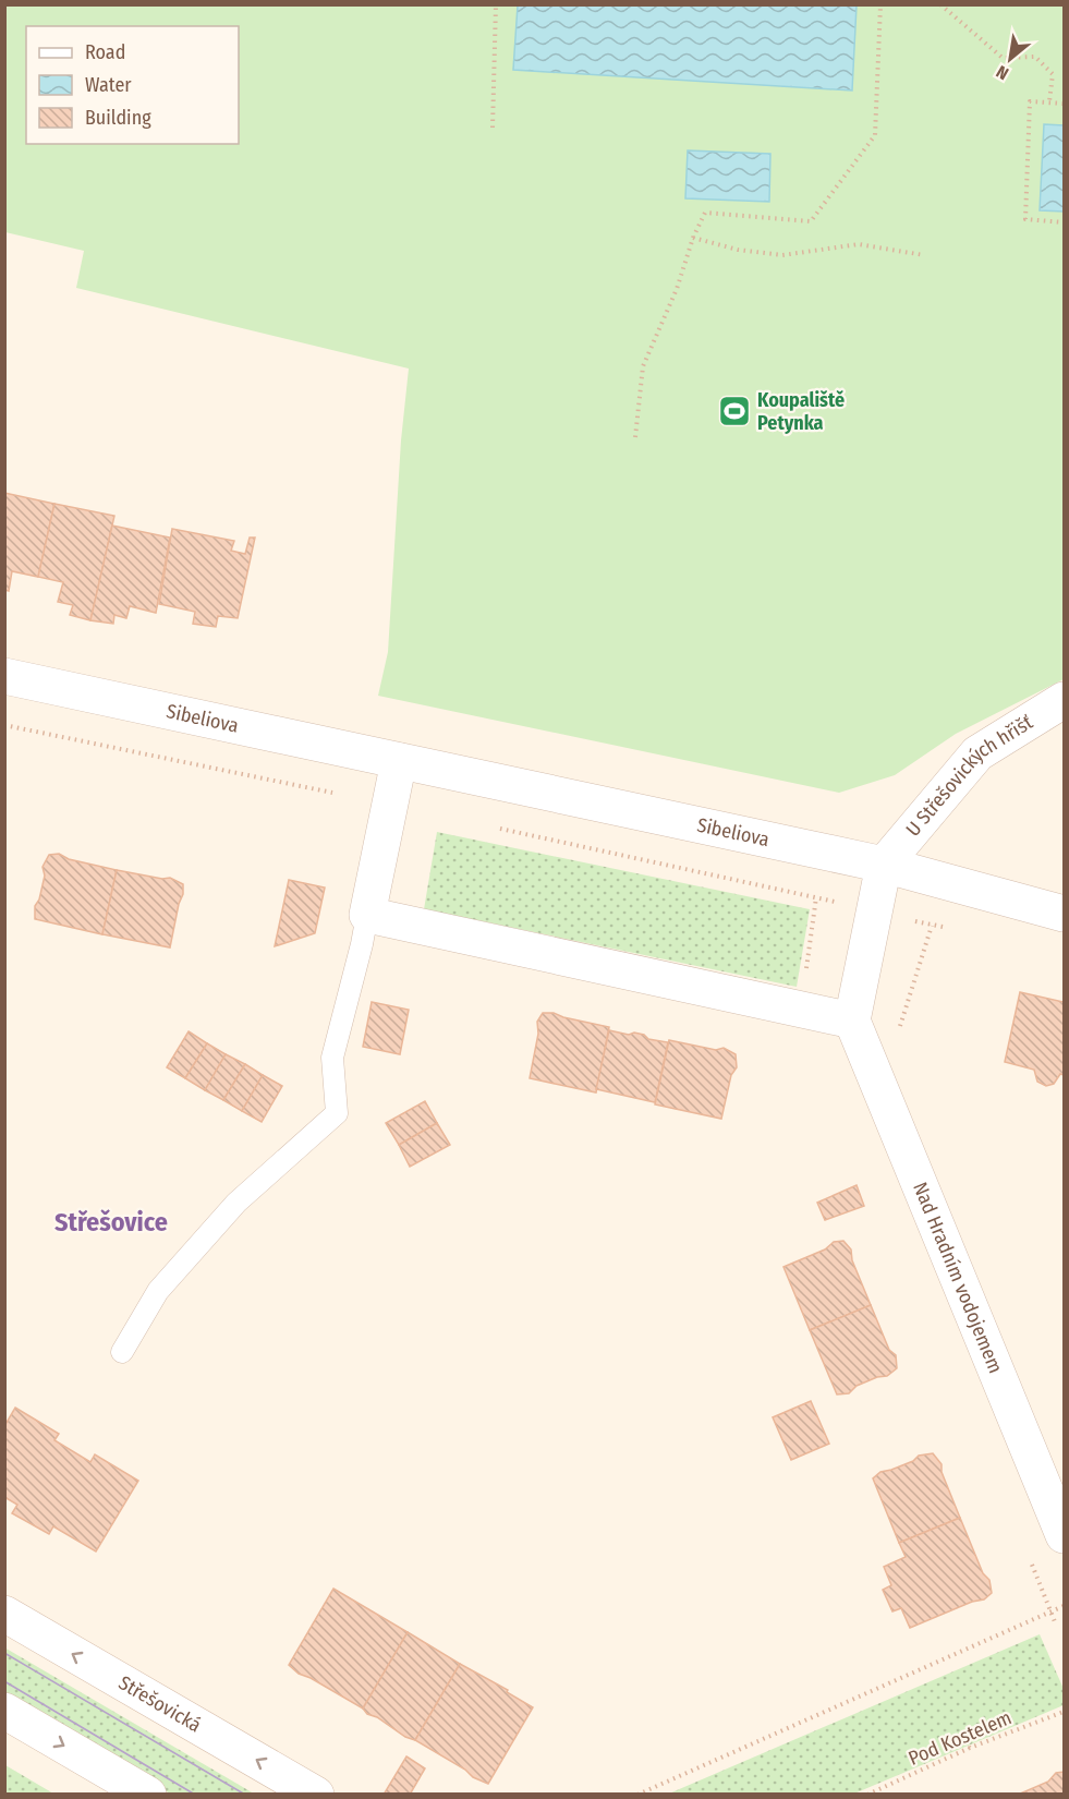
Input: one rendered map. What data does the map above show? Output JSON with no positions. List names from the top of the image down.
{
  "streets": {
    "street": [
      "Sibeliova",
      "U Střešovických hřišť",
      "Nad Hradním vodojemem",
      "Střešovická"
    ],
    "path": ["Pod Kostelem"]
  },
  "crossings": [
    ["Sibeliova", "U Střešovických hřišť"]
  ],
  "districts": ["Střešovice"],
  "places": {
    "sports": ["Koupaliště Petynka"]
  },
  "legend": ["Road", "Water", "Building"],
  "north": "bottom left"
}
